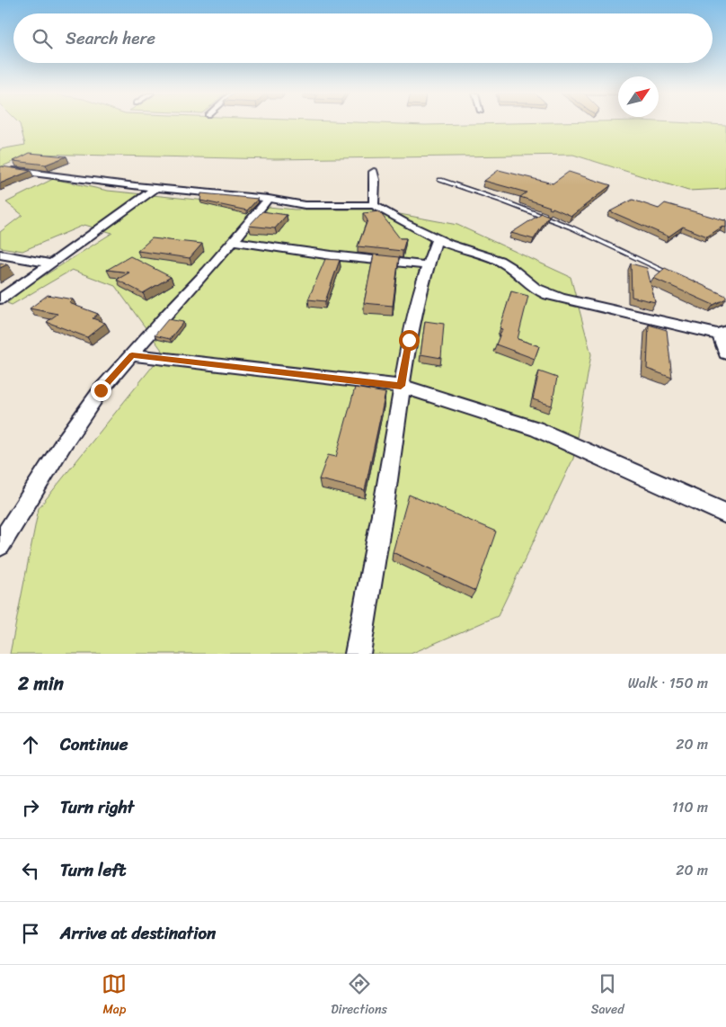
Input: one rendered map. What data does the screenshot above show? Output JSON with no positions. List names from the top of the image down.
{
  "north": "top right",
  "page": {
    "search": "Search here",
    "heading": ["2 min", "Walk · 150 m"],
    "list": [
      ["Continue", "20 m"],
      ["Turn right", "110 m"],
      ["Turn left", "20 m"],
      "Arrive at destination"
    ],
    "nav": ["Map", "Directions", "Saved"]
  }
}
